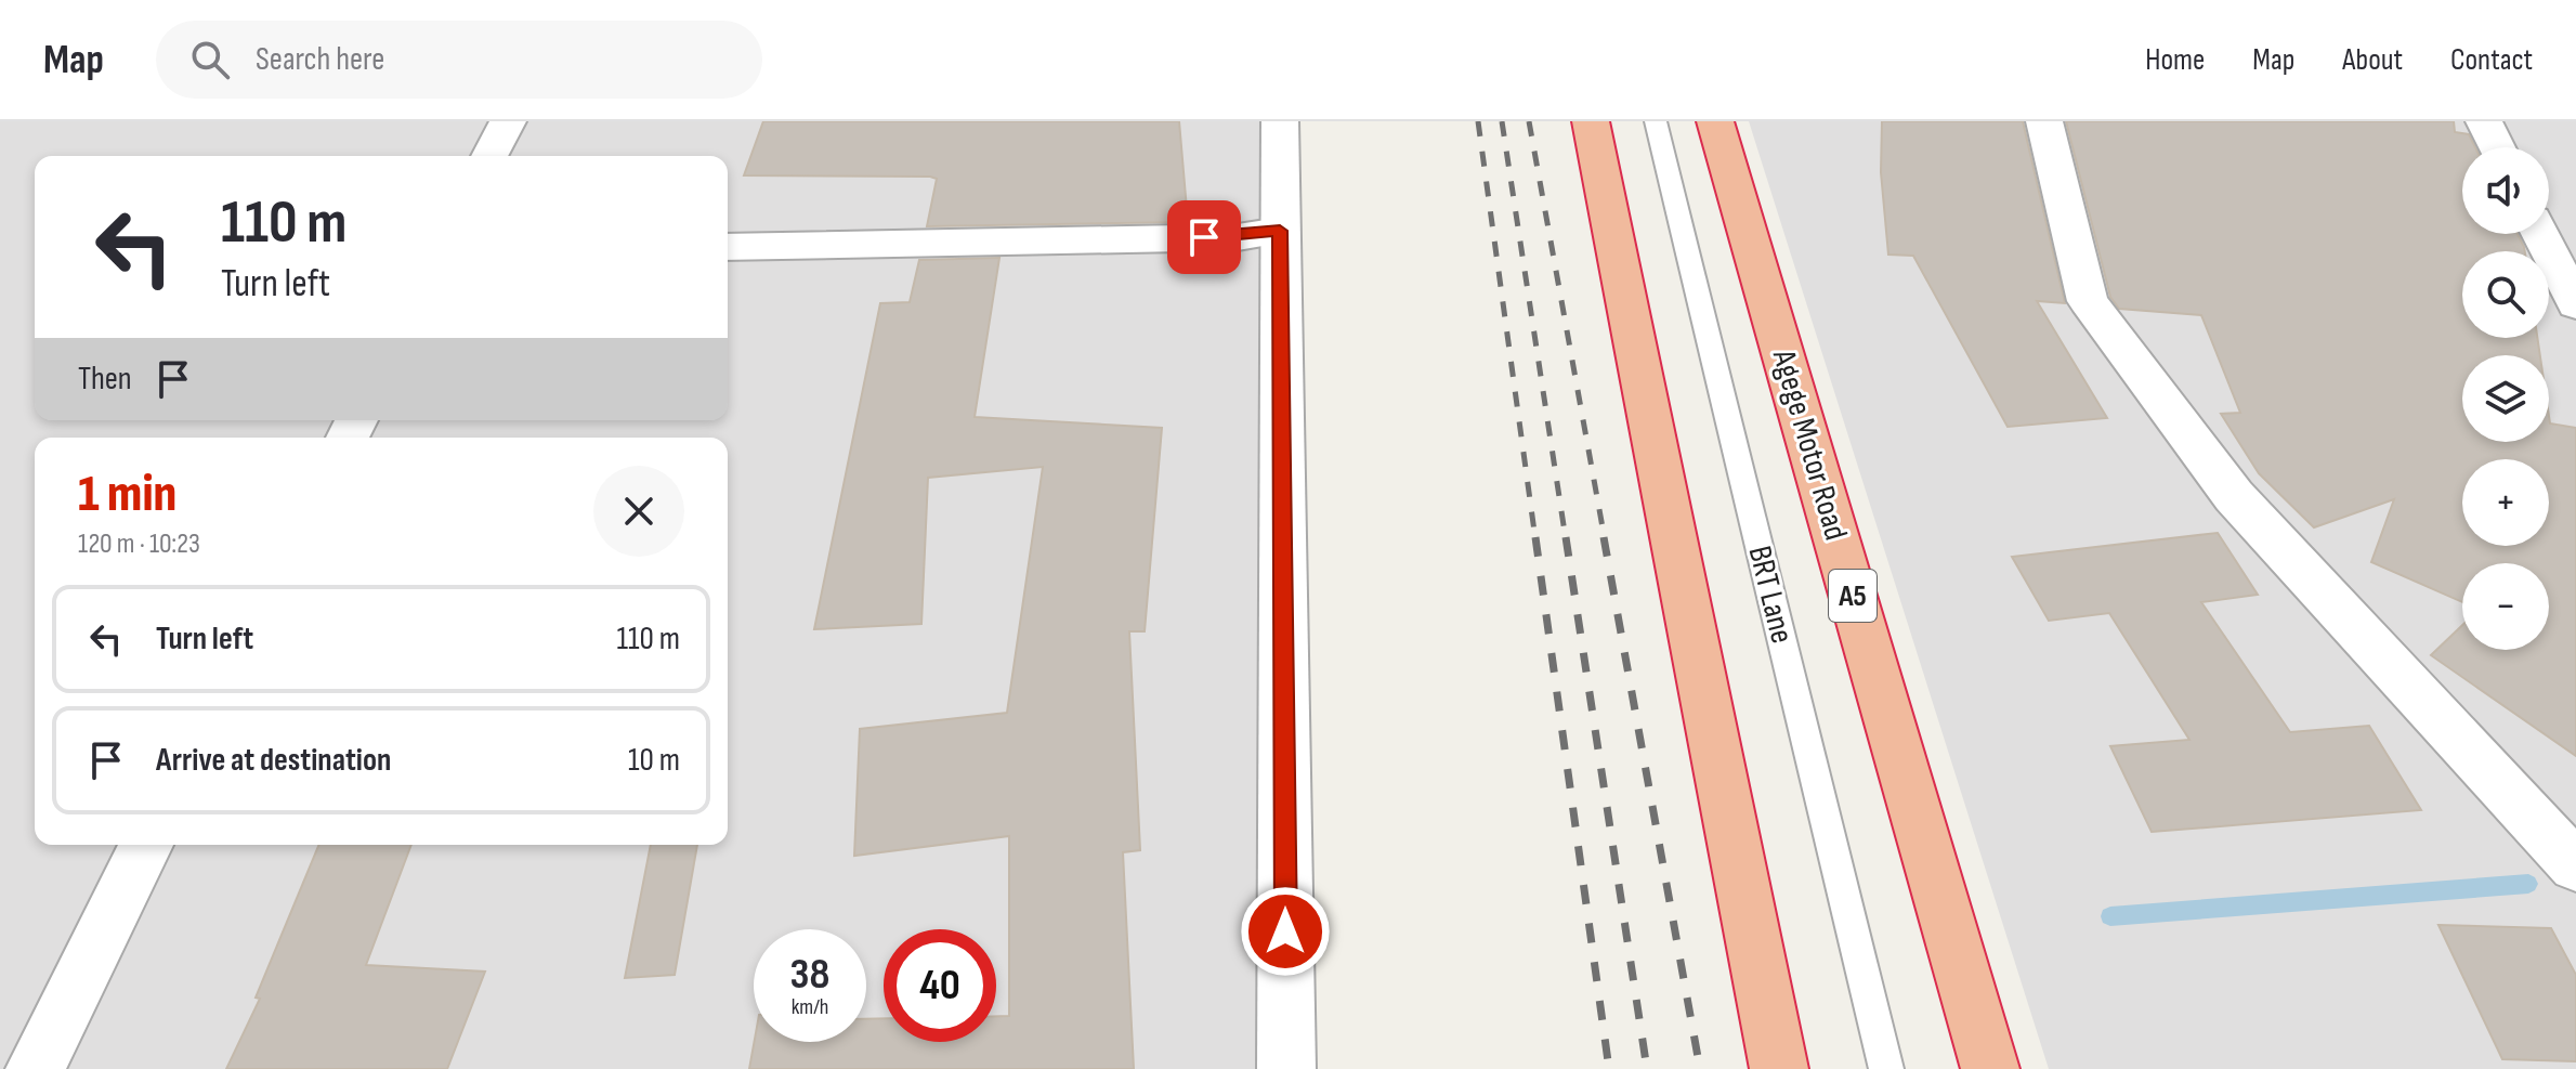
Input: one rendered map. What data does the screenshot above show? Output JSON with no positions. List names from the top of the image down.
{
  "streets": {
    "highway": ["Agege Motor Road", "A5"],
    "lane": ["BRT Lane"]
  },
  "page": {
    "header": "Map",
    "search": "Search here",
    "nav": [
      "Home",
      "Map",
      "About",
      "Contact"
    ],
    "map_buttons": ["+", "−"],
    "turn": ["110 m", "Turn left"],
    "then": "Then",
    "heading": ["1 min", "120 m · 10:23"],
    "list": [
      {
        "name": "Turn left",
        "value": "110 m"
      },
      {
        "name": "Arrive at destination",
        "value": "10 m"
      }
    ],
    "speed": "38 km/h",
    "limit": "40"
  }
}
